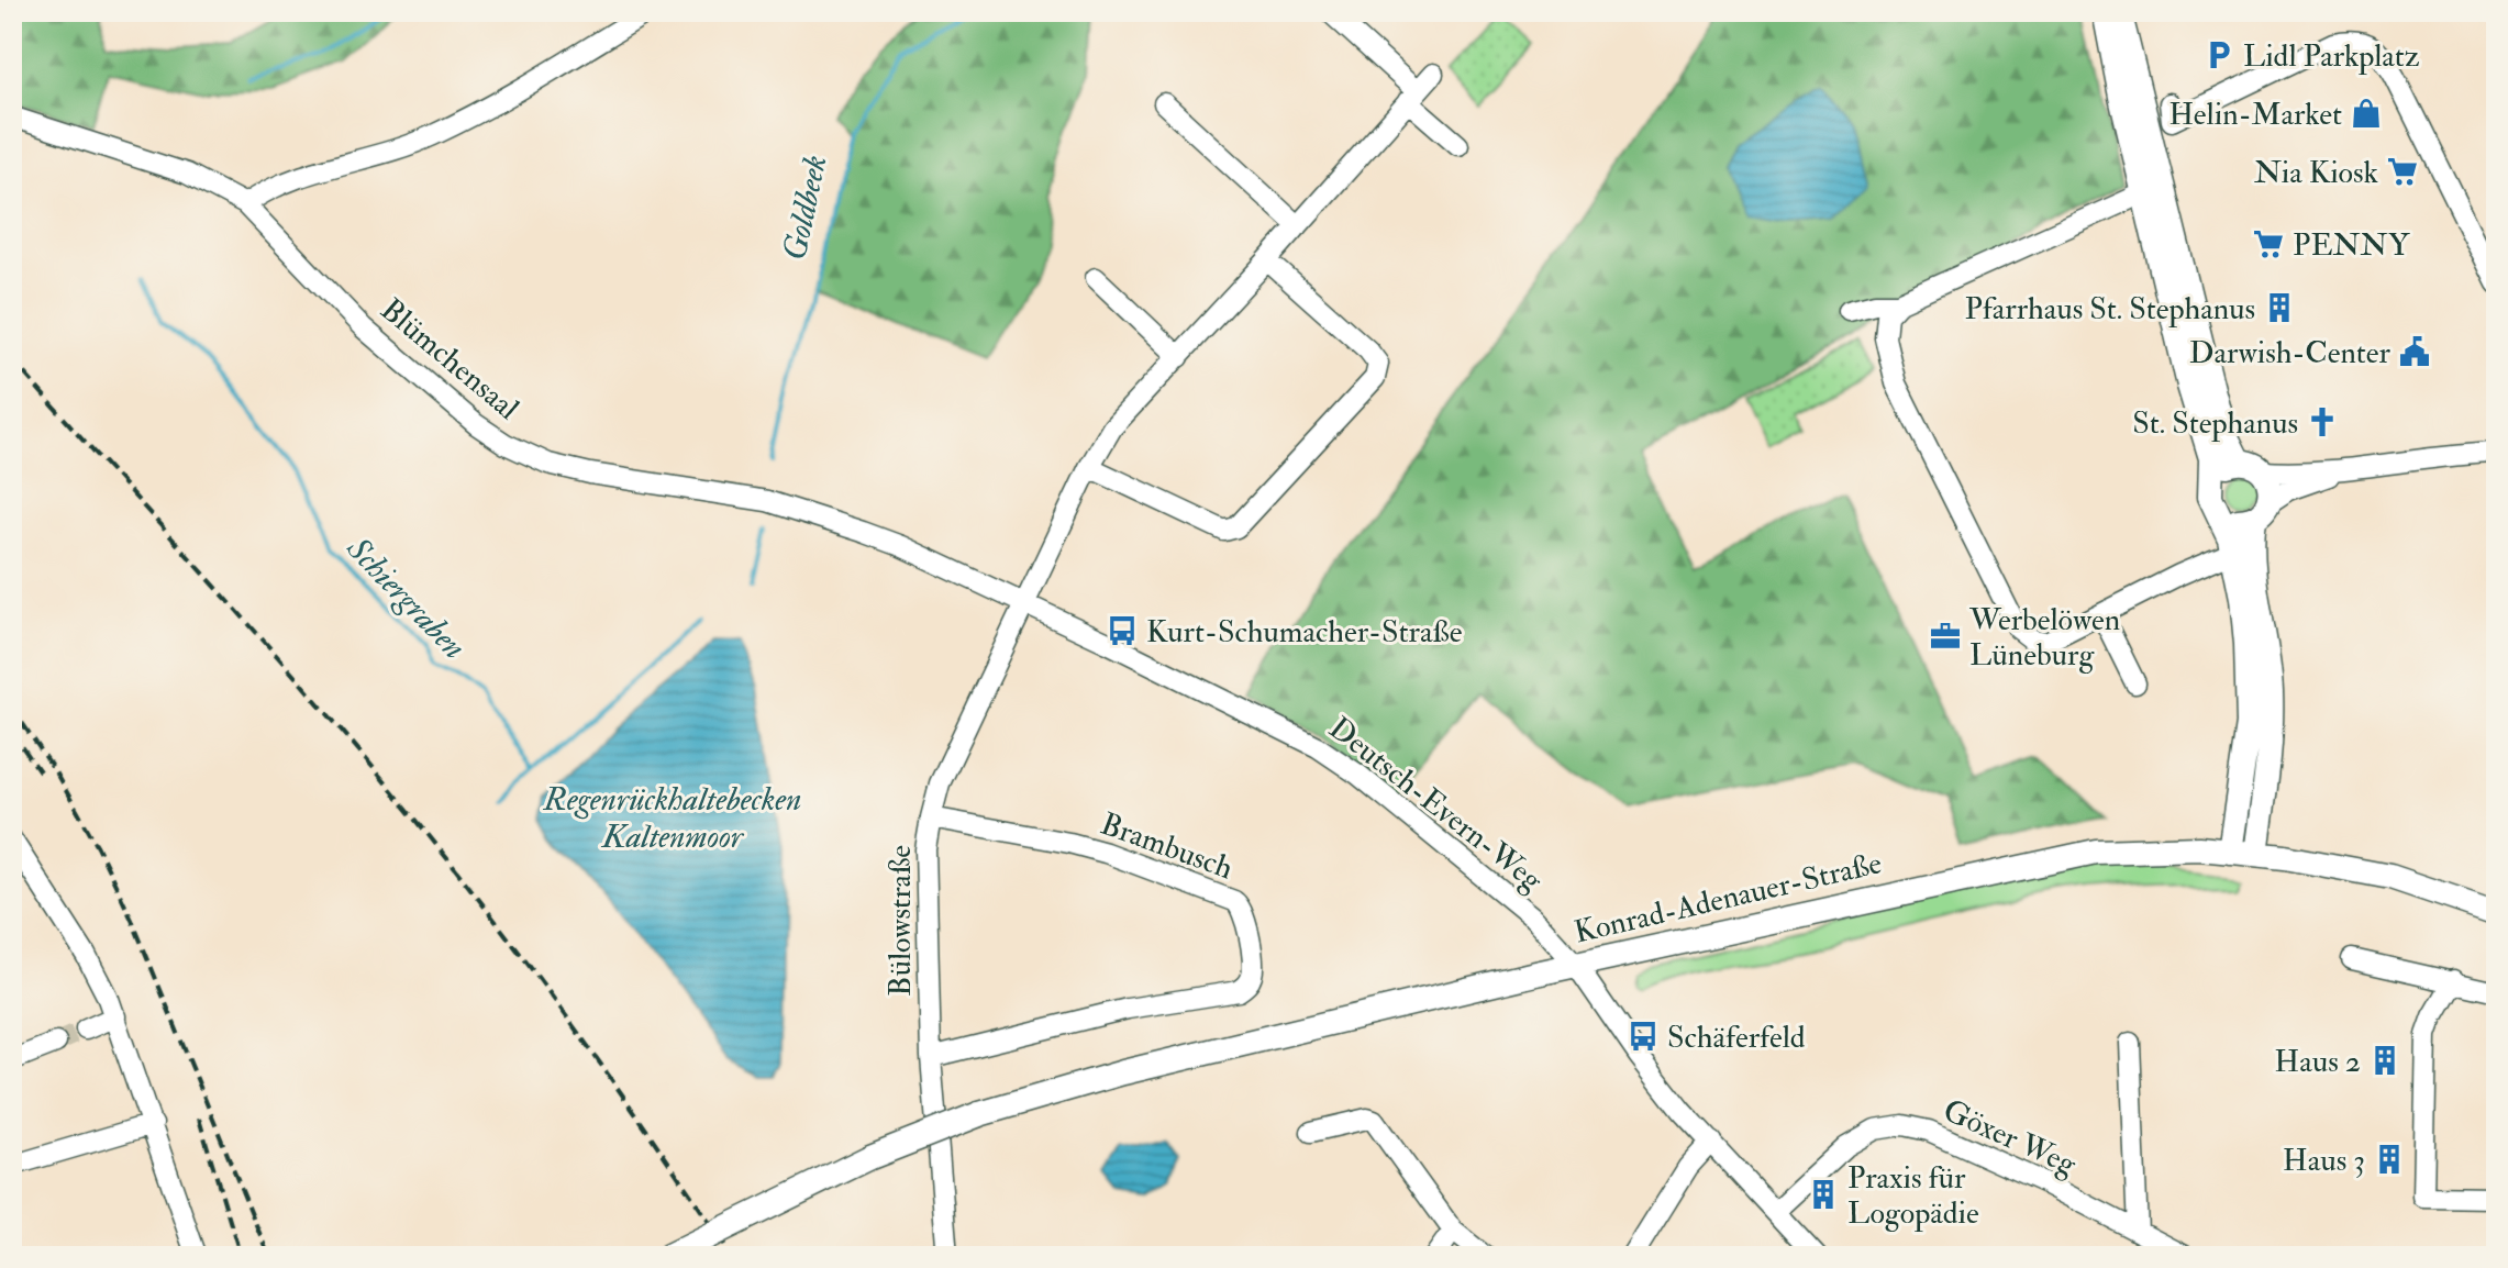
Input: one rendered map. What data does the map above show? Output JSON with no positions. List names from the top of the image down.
{
  "streets": {
    "main road": ["Konrad-Adenauer-Straße"],
    "street": [
      "Blümchensaal",
      "Deutsch-Evern-Weg",
      "Brambusch",
      "Bülowstraße",
      "Göxer Weg"
    ]
  },
  "crossings": [
    ["Blümchensaal", "Deutsch-Evern-Weg"],
    ["Deutsch-Evern-Weg", "Konrad-Adenauer-Straße"],
    ["Deutsch-Evern-Weg", "Bülowstraße"],
    ["Deutsch-Evern-Weg", "Göxer Weg"],
    ["Brambusch", "Bülowstraße"]
  ],
  "water": ["Goldbeek", "Schiergraben", "Regenrückhaltebecken Kaltenmoor"],
  "places": {
    "parking": ["Lidl Parkplatz"],
    "shop": ["Helin-Market"],
    "supermarket": ["Nia Kiosk", "PENNY"],
    "building": [
      "Pfarrhaus St. Stephanus",
      "Haus 2",
      "Haus 3",
      "Praxis für Logopädie"
    ],
    "public building": ["Darwish-Center"],
    "church": ["St. Stephanus"],
    "bus stop": ["Kurt-Schumacher-Straße", "Schäferfeld"],
    "office": ["Werbelöwen Lüneburg"]
  }
}
